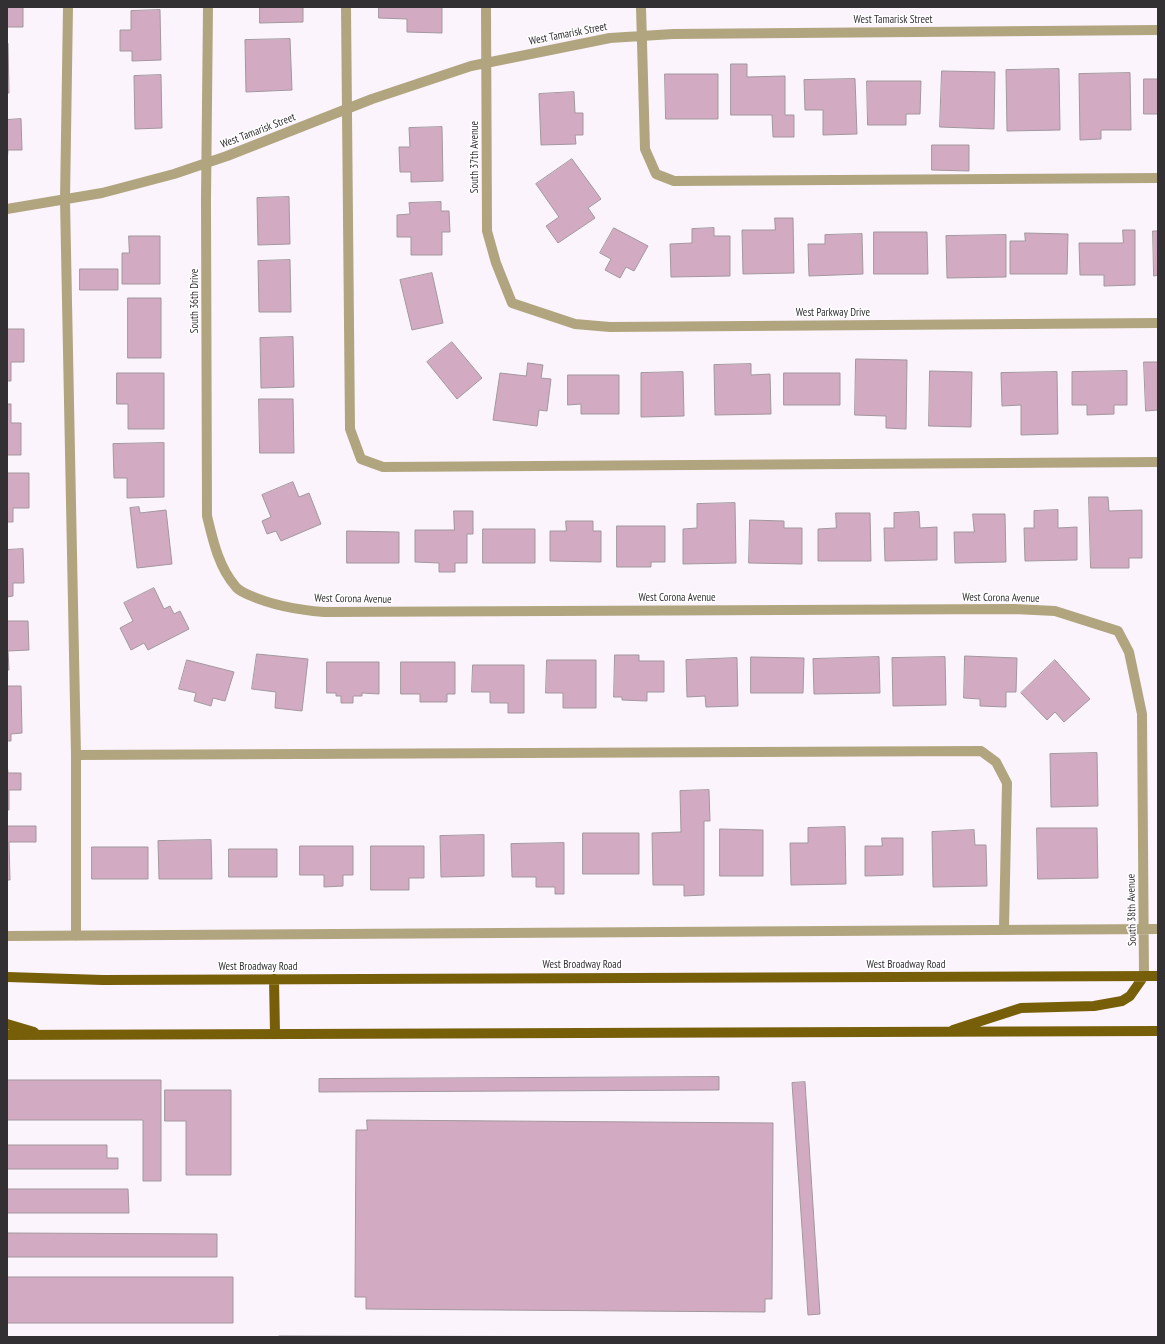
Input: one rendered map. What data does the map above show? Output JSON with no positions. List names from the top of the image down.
{
  "streets": {
    "main road": ["West Broadway Road"],
    "street": [
      "West Tamarisk Street",
      "South 37th Avenue",
      "South 36th Drive",
      "West Parkway Drive",
      "West Corona Avenue",
      "South 38th Avenue"
    ]
  },
  "crossings": [
    ["West Tamarisk Street", "South 37th Avenue"],
    ["West Tamarisk Street", "South 36th Drive"],
    ["South 37th Avenue", "West Parkway Drive"],
    ["South 36th Drive", "West Corona Avenue"],
    ["West Corona Avenue", "South 38th Avenue"],
    ["South 38th Avenue", "West Broadway Road"]
  ]
}
